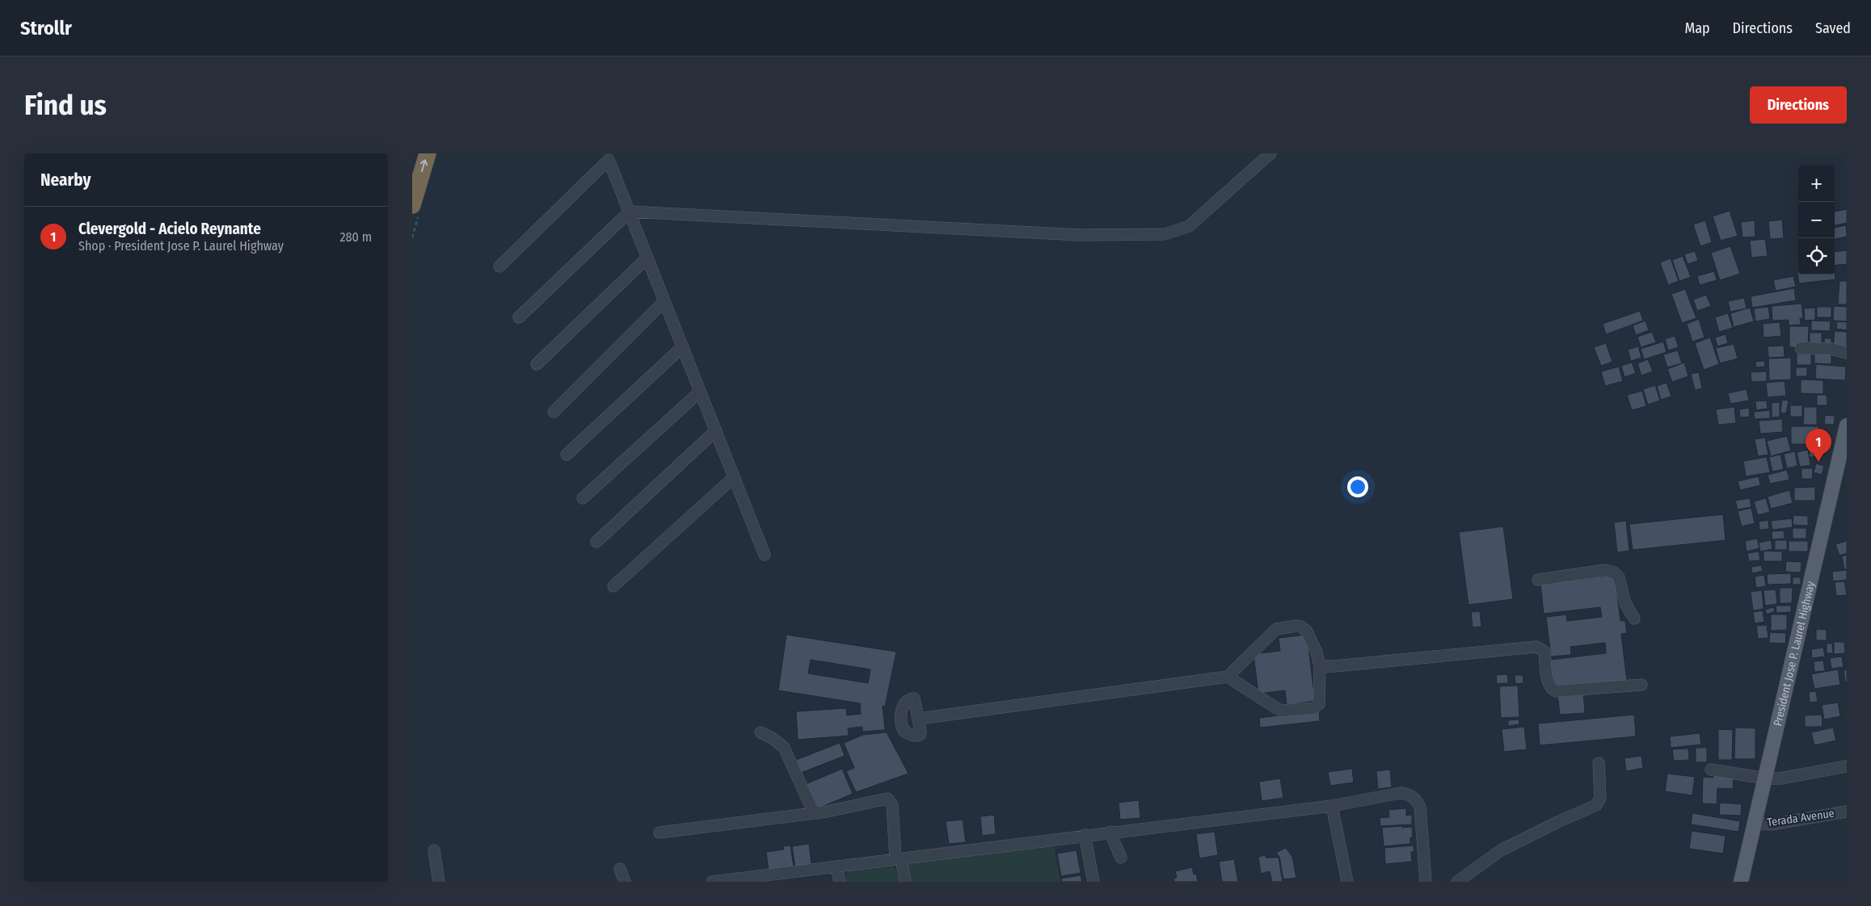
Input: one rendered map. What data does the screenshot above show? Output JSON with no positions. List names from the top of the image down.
{
  "streets": {
    "main road": ["President Jose P. Laurel Highway"],
    "street": ["Terada Avenue"]
  },
  "crossings": [
    ["President Jose P. Laurel Highway", "Terada Avenue"]
  ],
  "page": {
    "header": "Strollr",
    "nav": ["Map", "Directions", "Saved"],
    "buttons": "Directions",
    "title": "Find us",
    "heading": "Nearby",
    "map_buttons": ["+", "−"],
    "list": [
      {
        "mark": "1",
        "name": "Clevergold - Acielo Reynante",
        "note": "Shop · President Jose P. Laurel Highway",
        "value": "280 m"
      }
    ],
    "pins": "1"
  }
}
